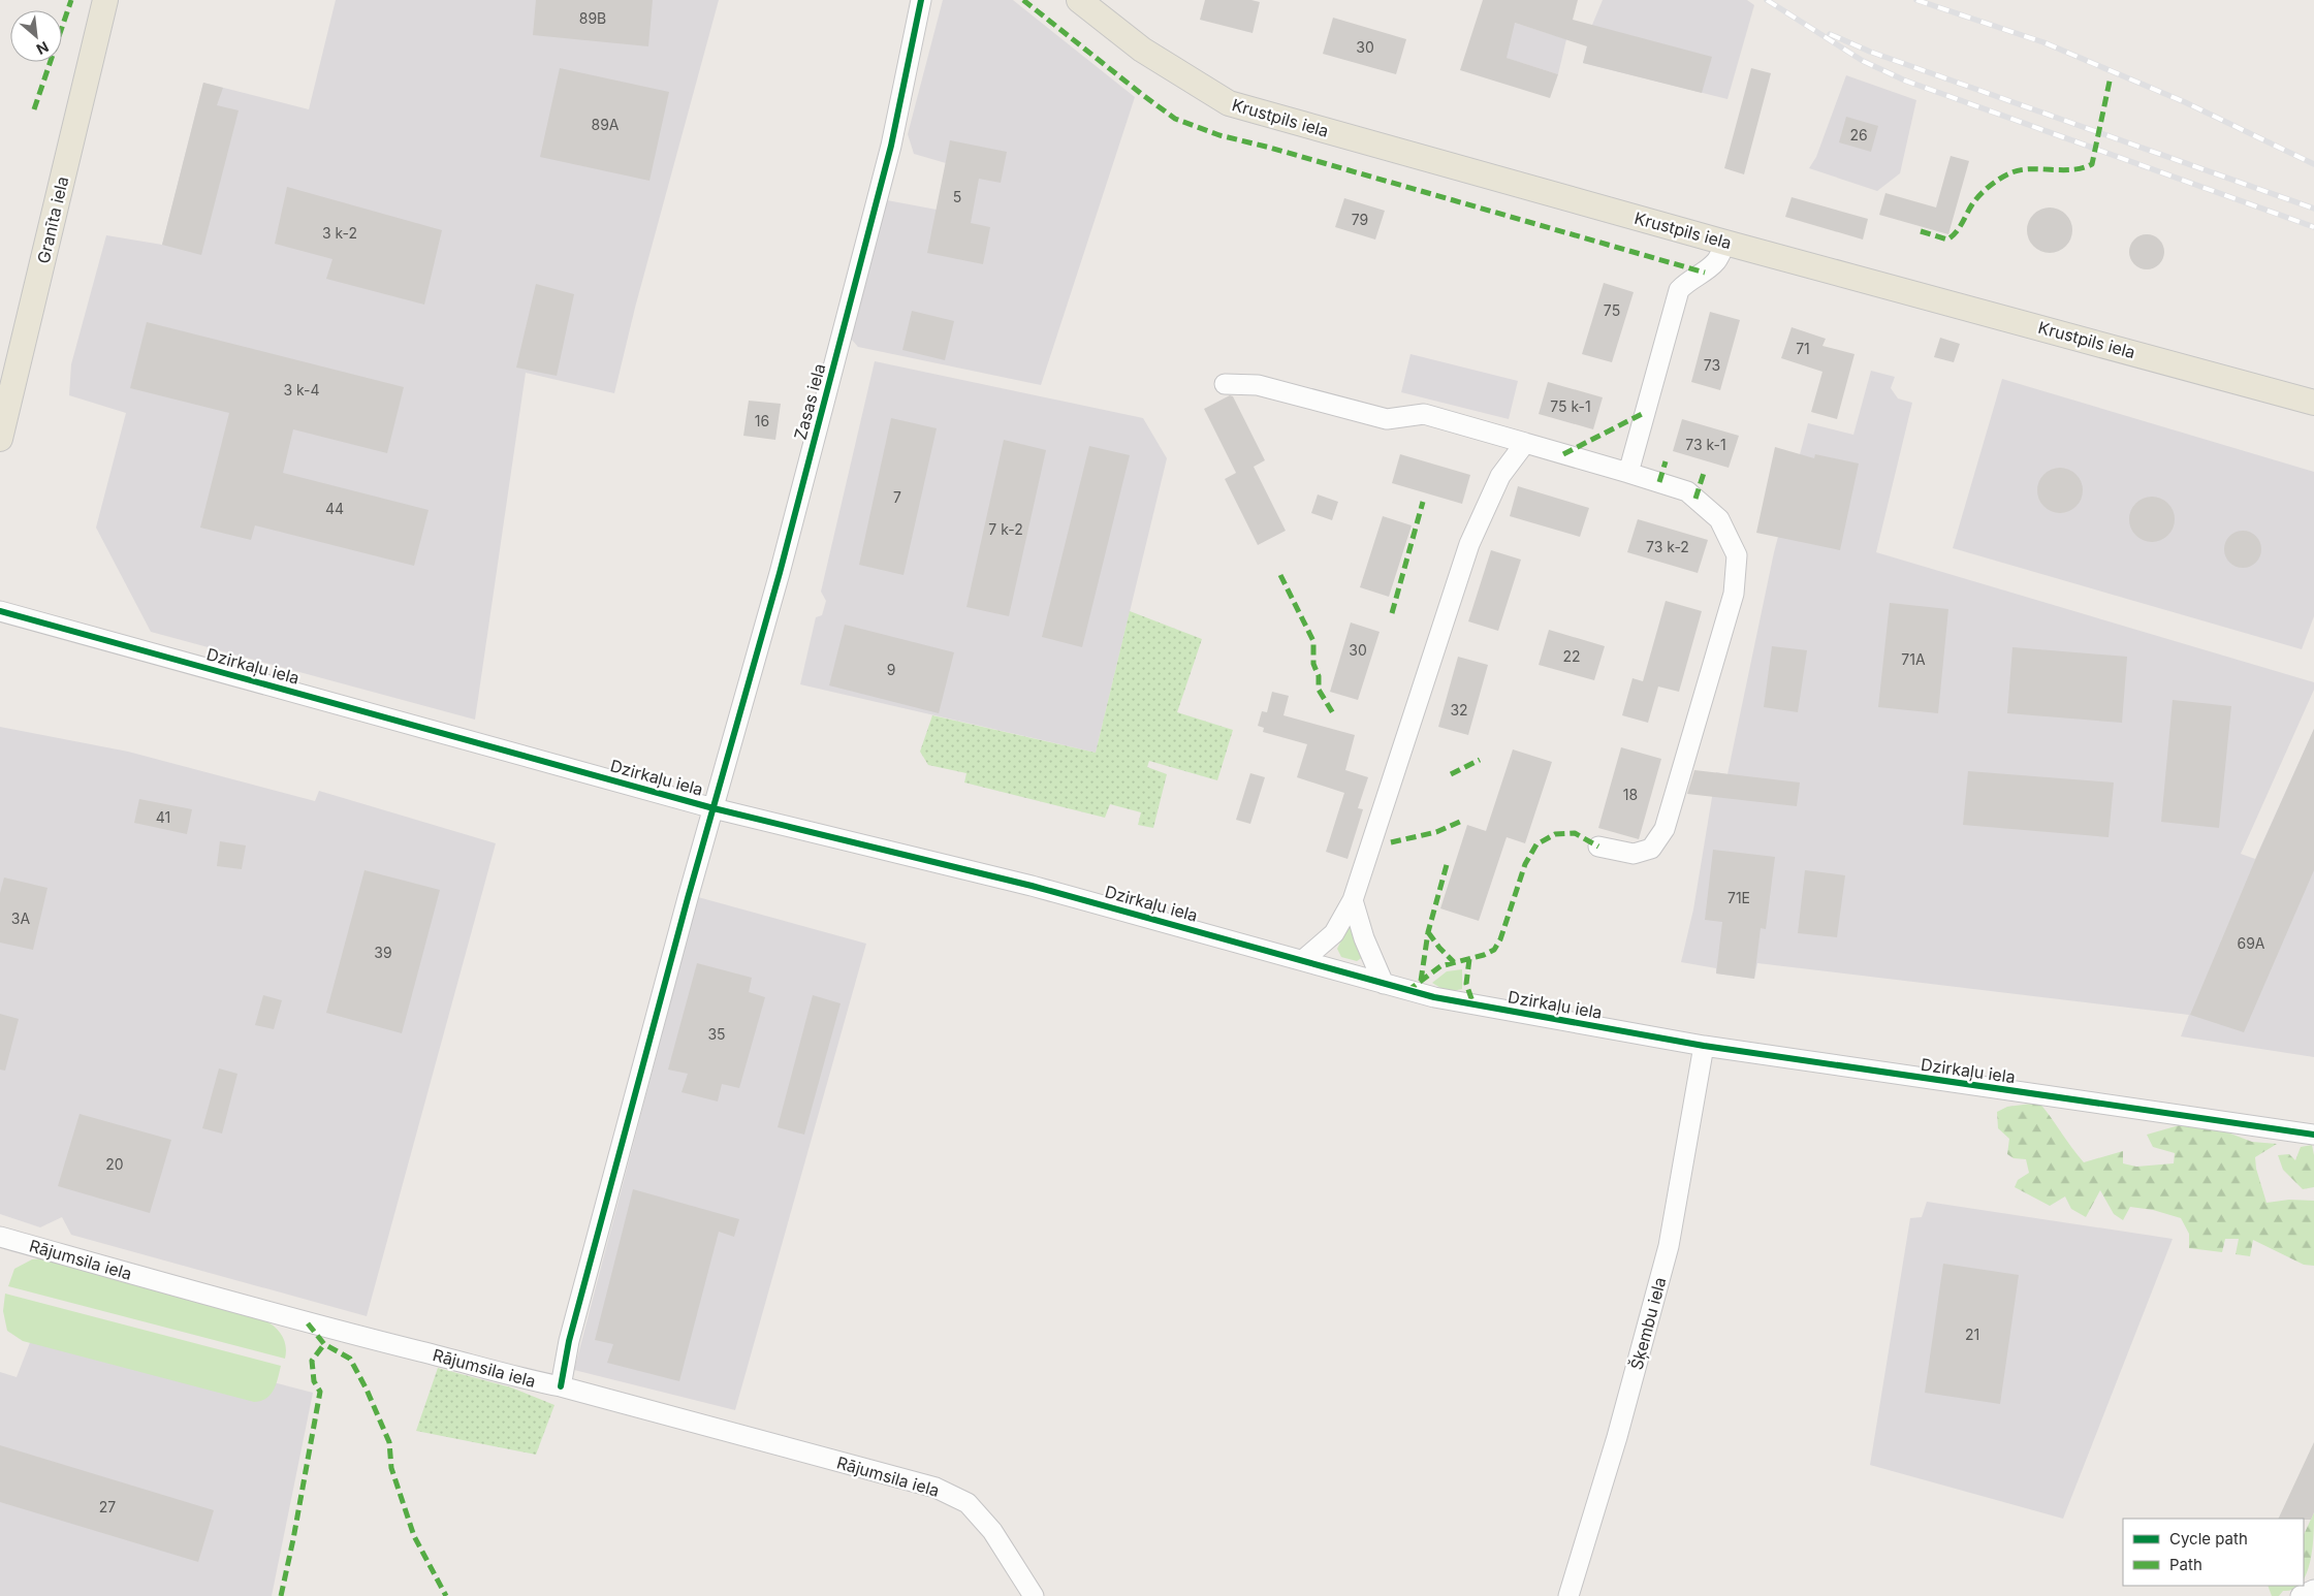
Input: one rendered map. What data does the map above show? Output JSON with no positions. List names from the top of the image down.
{
  "streets": {
    "main road": ["Krustpils iela", "Granīta iela"],
    "street": [
      "Zasas iela",
      "Dzirkaļu iela",
      "Rājumsila iela",
      "Šķembu iela"
    ]
  },
  "crossings": [
    ["Zasas iela", "Dzirkaļu iela"],
    ["Zasas iela", "Rājumsila iela"],
    ["Dzirkaļu iela", "Šķembu iela"]
  ],
  "house_numbers": [
    "89B",
    "30",
    "89A",
    "26",
    "5",
    "79",
    "3 k-2",
    "75",
    "71",
    "73",
    "3 k-4",
    "75 k-1",
    "16",
    "73 k-1",
    "7",
    "44",
    "7 k-2",
    "73 k-2",
    "30",
    "22",
    "71A",
    "9",
    "32",
    "18",
    "41",
    "71E",
    "3A",
    "69A",
    "39",
    "35",
    "20",
    "21",
    "27"
  ],
  "legend": ["Cycle path", "Path"],
  "north": "bottom right"
}
